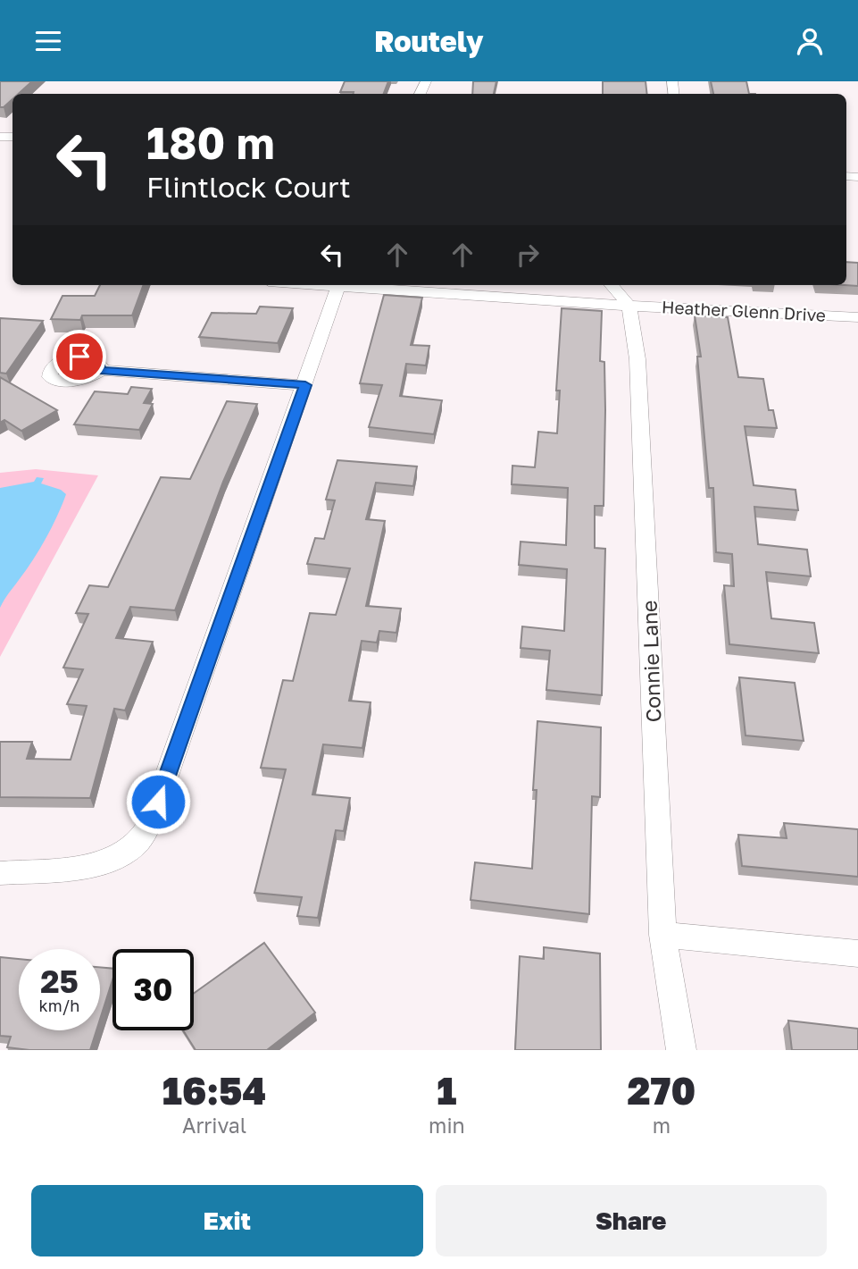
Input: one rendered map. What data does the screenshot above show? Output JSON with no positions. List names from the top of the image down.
{
  "streets": {
    "street": ["Heather Glenn Drive", "Connie Lane"]
  },
  "crossings": [
    ["Heather Glenn Drive", "Connie Lane"]
  ],
  "page": {
    "header": "Routely",
    "turn": ["180 m", "Flintlock Court"],
    "speed": "25 km/h",
    "limit": "30",
    "eta": [
      "16:54",
      "Arrival",
      "1",
      "min",
      "270",
      "m"
    ],
    "buttons": ["Exit", "Share"]
  }
}
